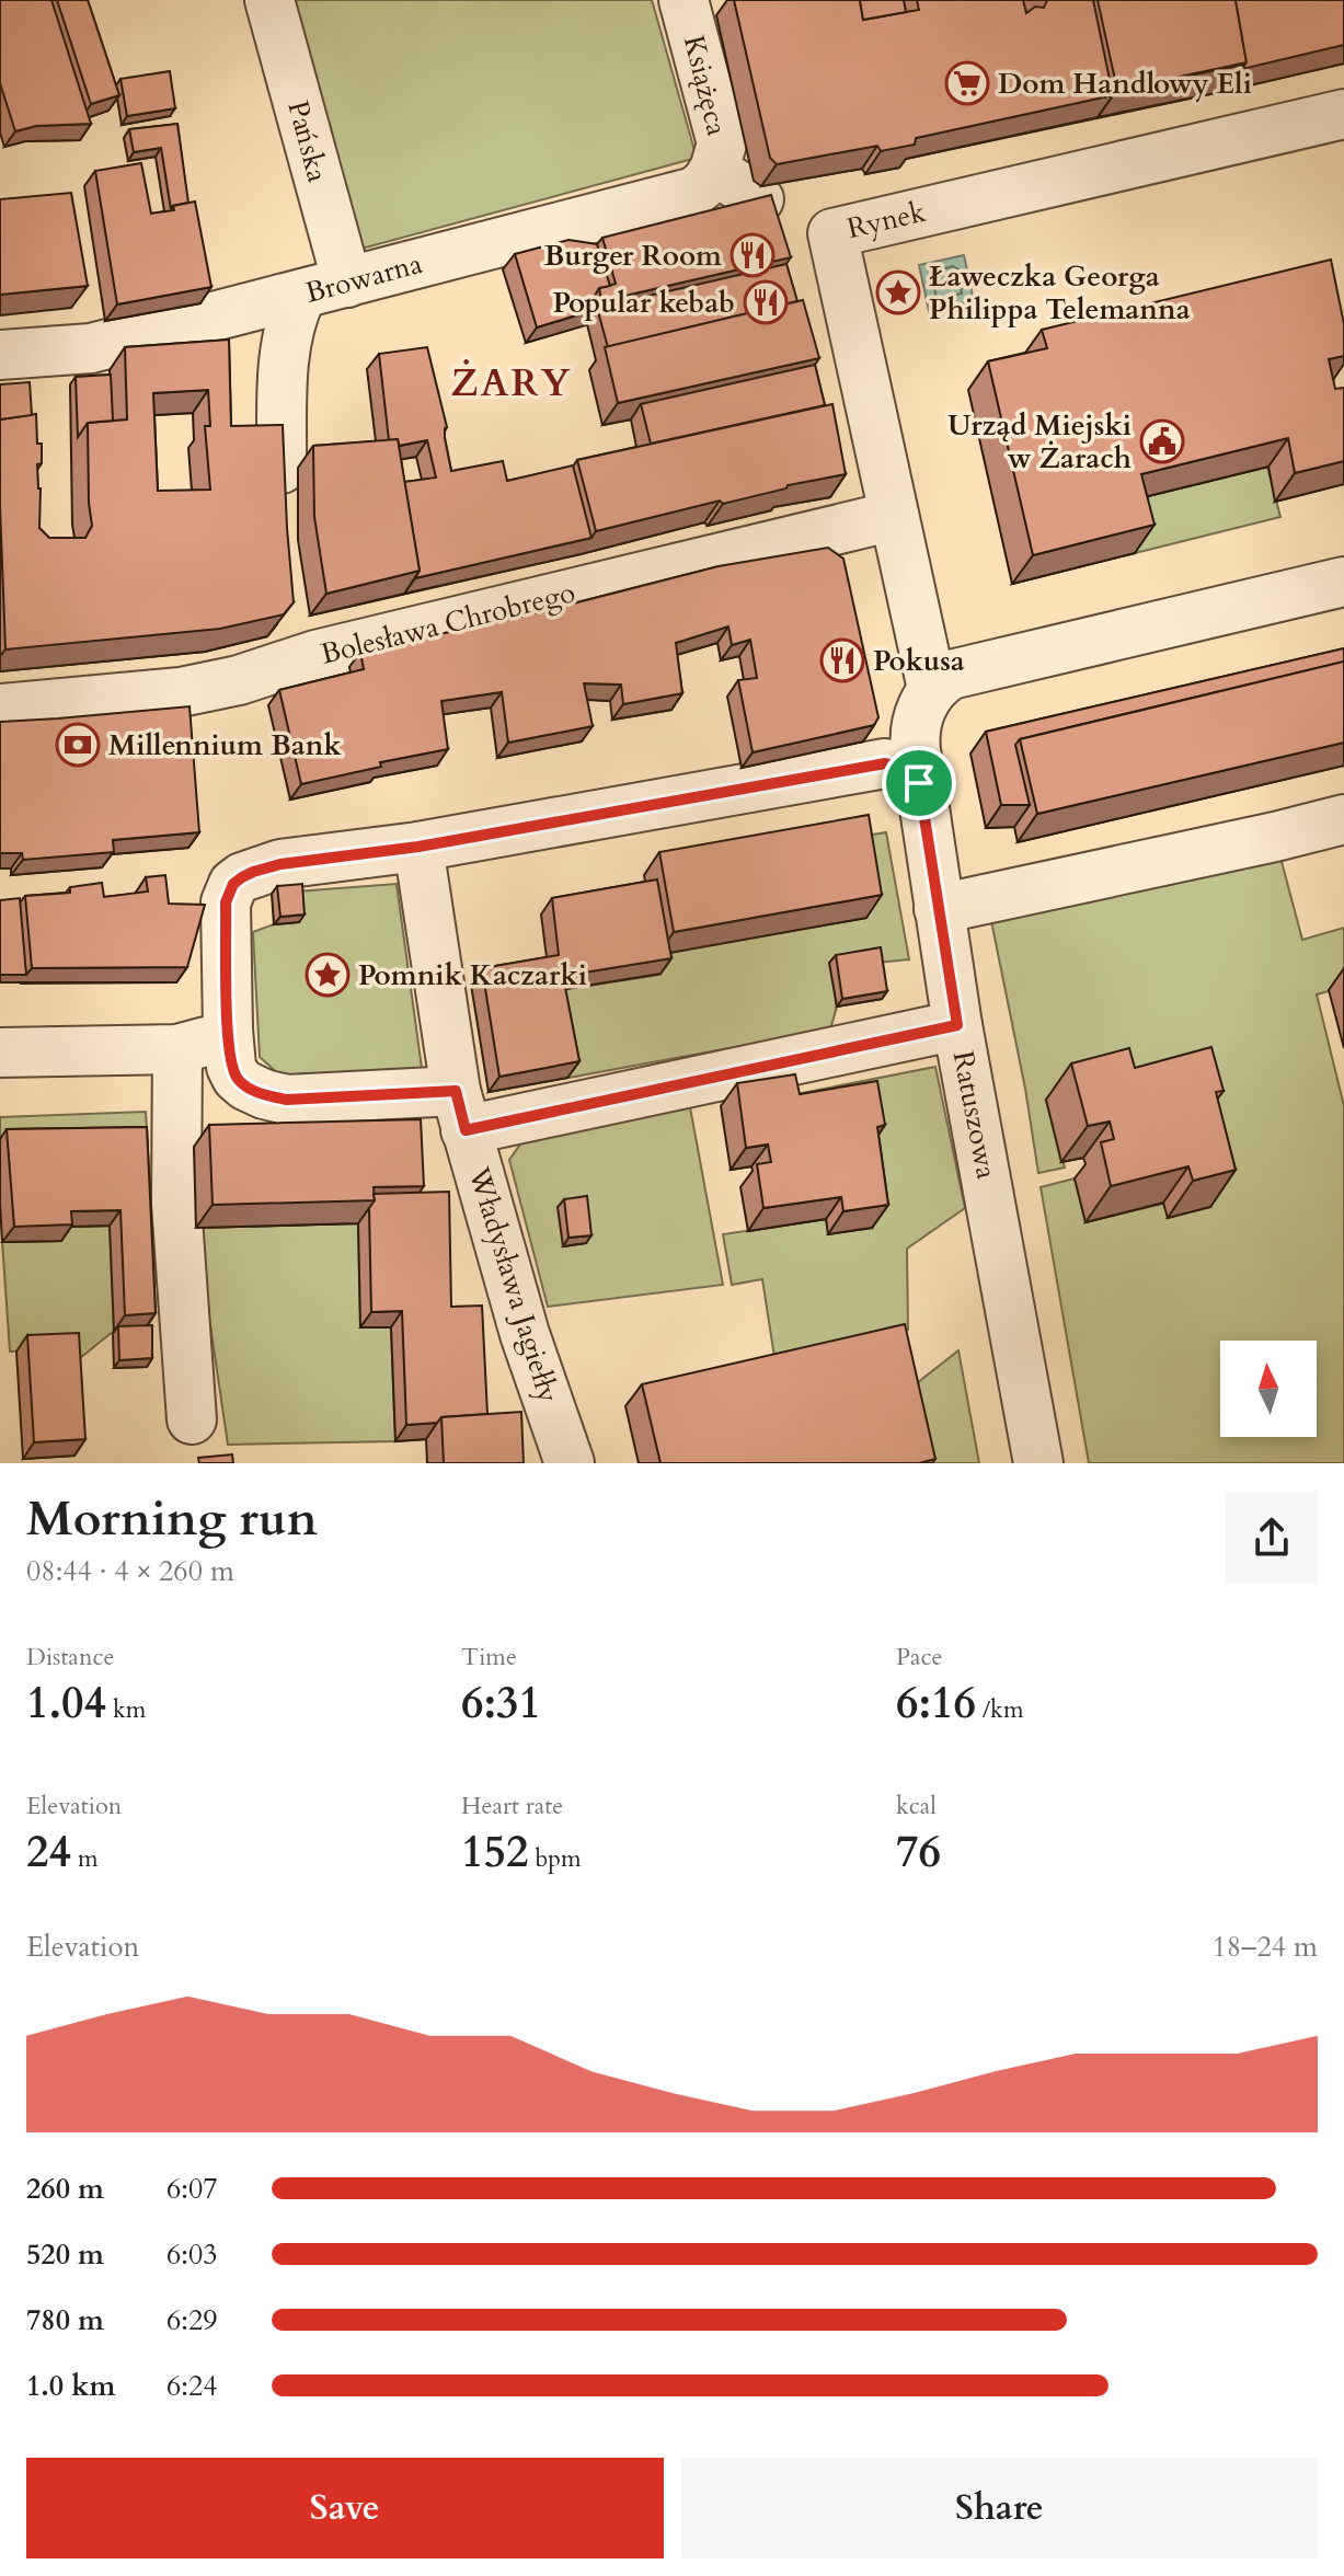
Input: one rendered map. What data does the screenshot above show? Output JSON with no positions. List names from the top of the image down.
{
  "streets": {
    "street": [
      "Książęca",
      "Pańska",
      "Rynek",
      "Browarna",
      "Bolesława Chrobrego",
      "Ratuszowa",
      "Władysława Jagiełły"
    ]
  },
  "crossings": [
    ["Książęca", "Browarna"],
    ["Pańska", "Browarna"],
    ["Rynek", "Bolesława Chrobrego"],
    ["Rynek", "Ratuszowa"]
  ],
  "districts": ["ŻARY"],
  "places": {
    "supermarket": ["Dom Handlowy Eli"],
    "restaurant": ["Burger Room", "Popular kebab", "Pokusa"],
    "place": ["Ławeczka Georga Philippa Telemanna", "Pomnik Kaczarki"],
    "public building": ["Urząd Miejski w Żarach"],
    "bank": ["Millennium Bank"]
  },
  "north": "top",
  "page": {
    "heading": ["Morning run", "08:44 · 4 × 260 m"],
    "stats": [
      ["Distance", "1.04 km"],
      ["Time", "6:31"],
      ["Pace", "6:16 /km"],
      ["Elevation", "24 m"],
      ["Heart rate", "152 bpm"],
      ["kcal", "76"]
    ],
    "chart": ["Elevation", "18–24 m"],
    "list": [
      {
        "name": "260 m",
        "note": "6:07"
      },
      {
        "name": "520 m",
        "note": "6:03"
      },
      {
        "name": "780 m",
        "note": "6:29"
      },
      {
        "name": "1.0 km",
        "note": "6:24"
      }
    ],
    "buttons": ["Save", "Share"]
  }
}
